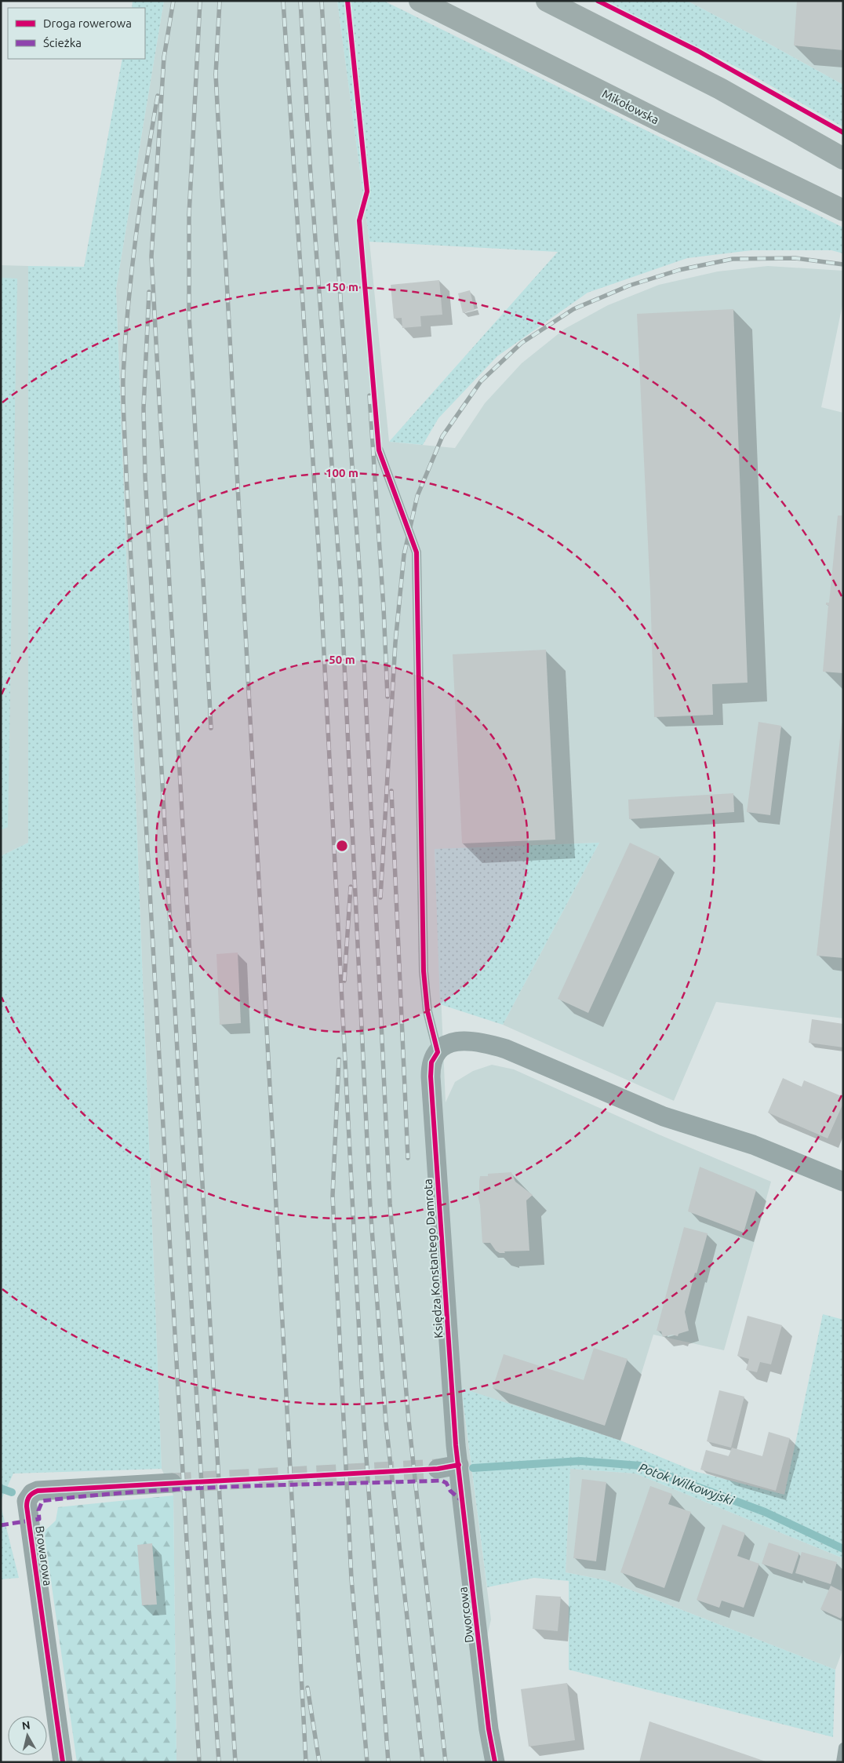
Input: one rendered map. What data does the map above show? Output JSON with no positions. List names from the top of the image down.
{
  "streets": {
    "main road": ["Mikołowska"],
    "street": ["Księdza Konstantego Damrota", "Browarowa", "Dworcowa"]
  },
  "crossings": [
    ["Księdza Konstantego Damrota", "Dworcowa"]
  ],
  "water": ["Potok Wilkowyjski"],
  "legend": ["Droga rowerowa", "Ścieżka"],
  "north": "top",
  "rings": ["150 m", "100 m", "50 m"]
}
